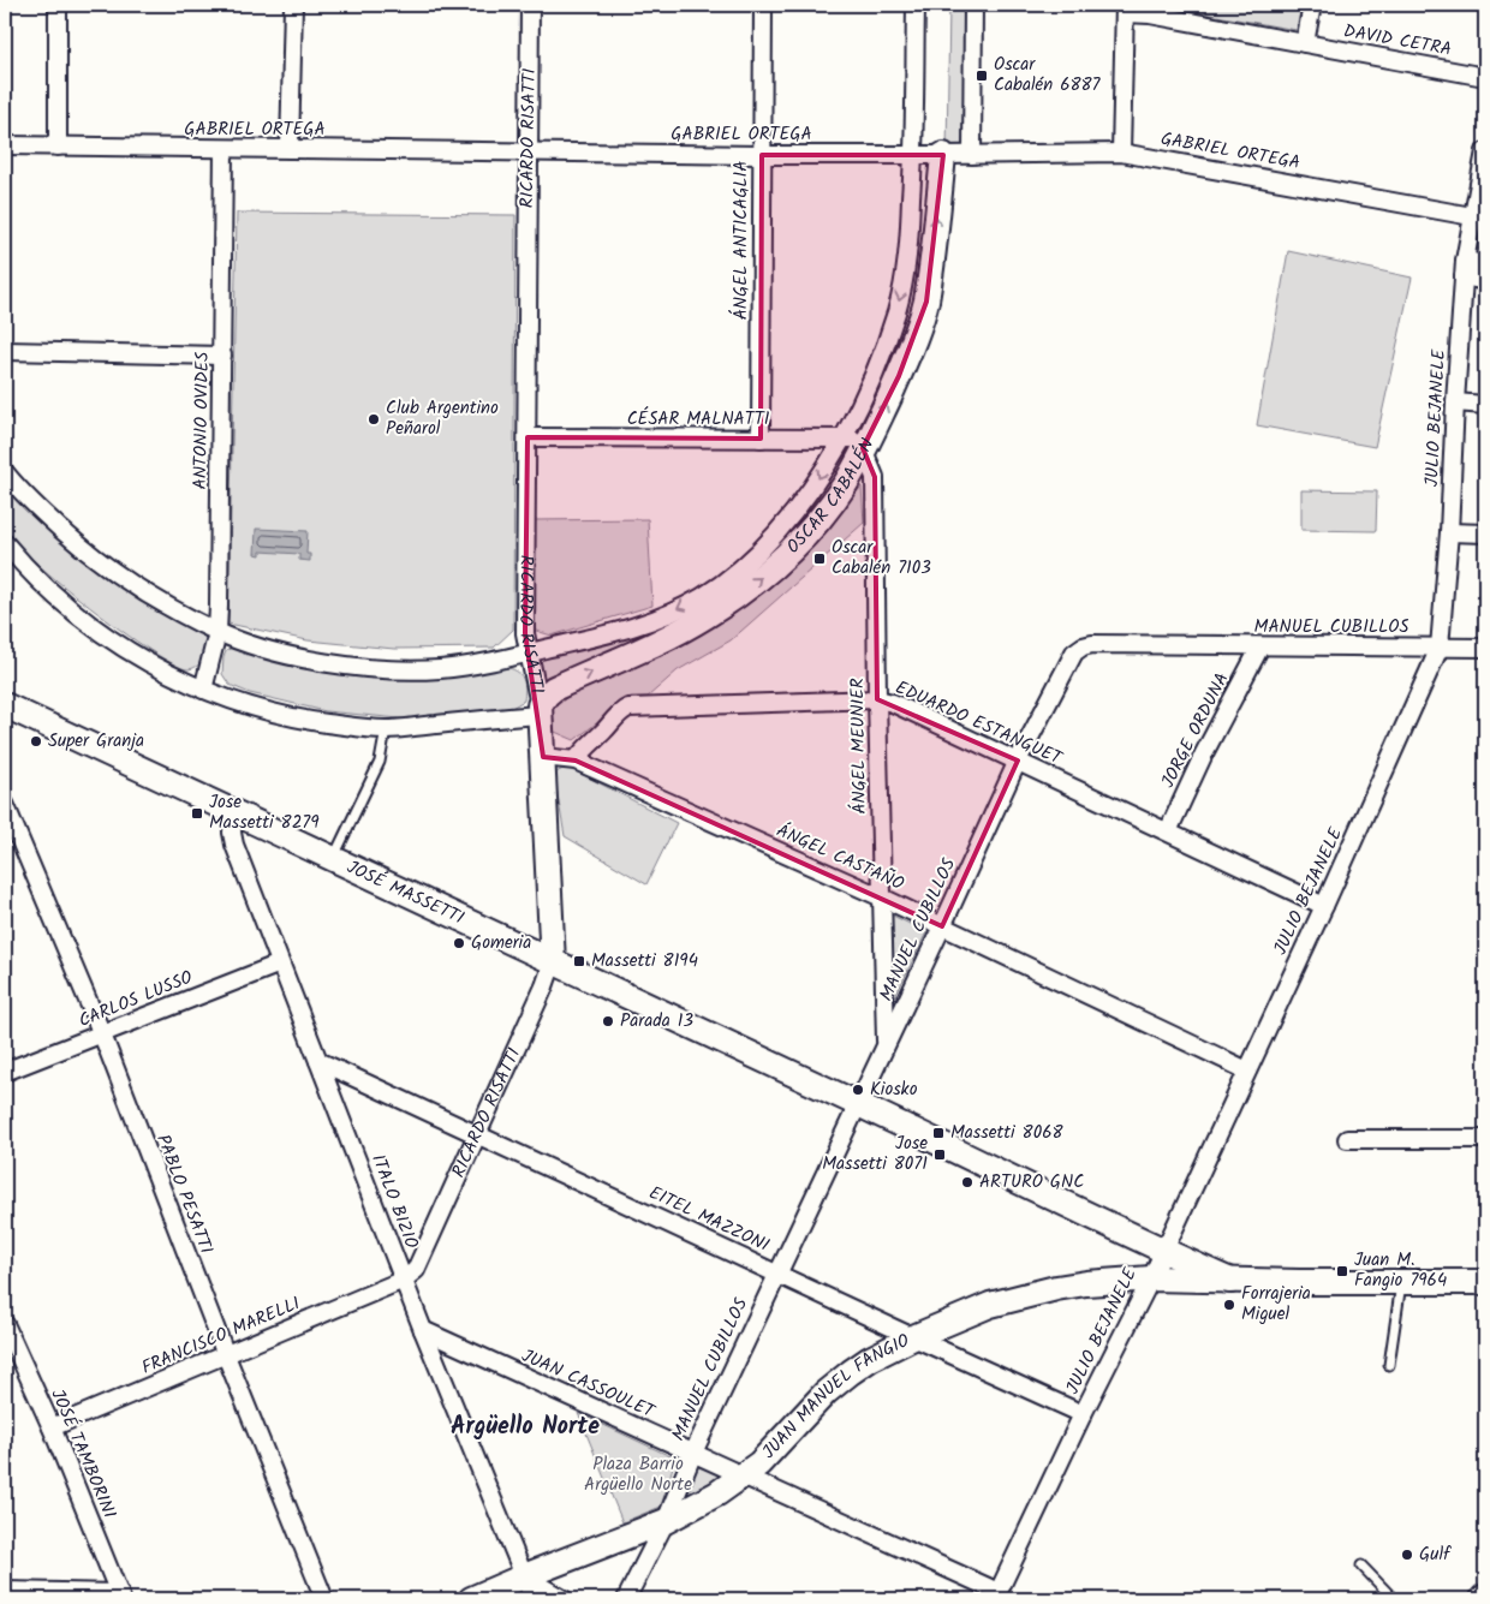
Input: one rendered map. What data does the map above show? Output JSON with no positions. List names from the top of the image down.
{
  "streets": {
    "main road": [
      "RICARDO RISATTI",
      "OSCAR CABALÉN",
      "JOSÉ MASSETTI",
      "JUAN MANUEL FANGIO"
    ],
    "street": [
      "DAVID CETRA",
      "GABRIEL ORTEGA",
      "ÁNGEL ANTICAGLIA",
      "JULIO BEJANELE",
      "CÉSAR MALNATTI",
      "ANTONIO OVIDES",
      "MANUEL CUBILLOS",
      "EDUARDO ESTANGUET",
      "JORGE ORDUNA",
      "ÁNGEL MEUNIER",
      "ÁNGEL CASTAÑO",
      "CARLOS LUSSO",
      "PABLO PESATTI",
      "ITALO BIZIO",
      "EITEL MAZZONI",
      "FRANCISCO MARELLI",
      "JUAN CASSOULET",
      "JOSÉ TAMBORINI"
    ]
  },
  "crossings": [
    ["GABRIEL ORTEGA", "RICARDO RISATTI"],
    ["GABRIEL ORTEGA", "ÁNGEL ANTICAGLIA"],
    ["GABRIEL ORTEGA", "JULIO BEJANELE"],
    ["GABRIEL ORTEGA", "ANTONIO OVIDES"],
    ["GABRIEL ORTEGA", "OSCAR CABALÉN"],
    ["RICARDO RISATTI", "CÉSAR MALNATTI"],
    ["RICARDO RISATTI", "OSCAR CABALÉN"],
    ["RICARDO RISATTI", "ÁNGEL CASTAÑO"],
    ["RICARDO RISATTI", "JOSÉ MASSETTI"],
    ["RICARDO RISATTI", "ITALO BIZIO"],
    ["RICARDO RISATTI", "EITEL MAZZONI"],
    ["RICARDO RISATTI", "FRANCISCO MARELLI"],
    ["ÁNGEL ANTICAGLIA", "CÉSAR MALNATTI"],
    ["JULIO BEJANELE", "MANUEL CUBILLOS"],
    ["JULIO BEJANELE", "EDUARDO ESTANGUET"],
    ["JULIO BEJANELE", "ÁNGEL CASTAÑO"],
    ["JULIO BEJANELE", "JOSÉ MASSETTI"],
    ["JULIO BEJANELE", "EITEL MAZZONI"],
    ["JULIO BEJANELE", "JUAN CASSOULET"],
    ["JULIO BEJANELE", "JUAN MANUEL FANGIO"],
    ["CÉSAR MALNATTI", "OSCAR CABALÉN"],
    ["CÉSAR MALNATTI", "ÁNGEL MEUNIER"],
    ["OSCAR CABALÉN", "ÁNGEL MEUNIER"],
    ["MANUEL CUBILLOS", "EDUARDO ESTANGUET"],
    ["MANUEL CUBILLOS", "JORGE ORDUNA"],
    ["MANUEL CUBILLOS", "ÁNGEL MEUNIER"],
    ["MANUEL CUBILLOS", "ÁNGEL CASTAÑO"],
    ["MANUEL CUBILLOS", "JOSÉ MASSETTI"],
    ["MANUEL CUBILLOS", "EITEL MAZZONI"],
    ["MANUEL CUBILLOS", "JUAN CASSOULET"],
    ["MANUEL CUBILLOS", "JUAN MANUEL FANGIO"],
    ["EDUARDO ESTANGUET", "JORGE ORDUNA"],
    ["EDUARDO ESTANGUET", "ÁNGEL MEUNIER"],
    ["EDUARDO ESTANGUET", "ÁNGEL CASTAÑO"],
    ["ÁNGEL MEUNIER", "ÁNGEL CASTAÑO"],
    ["JOSÉ MASSETTI", "ITALO BIZIO"],
    ["JOSÉ MASSETTI", "JUAN MANUEL FANGIO"],
    ["CARLOS LUSSO", "PABLO PESATTI"],
    ["CARLOS LUSSO", "ITALO BIZIO"],
    ["PABLO PESATTI", "FRANCISCO MARELLI"],
    ["ITALO BIZIO", "EITEL MAZZONI"],
    ["ITALO BIZIO", "FRANCISCO MARELLI"],
    ["ITALO BIZIO", "JUAN CASSOULET"],
    ["ITALO BIZIO", "JUAN MANUEL FANGIO"],
    ["EITEL MAZZONI", "JUAN MANUEL FANGIO"],
    ["FRANCISCO MARELLI", "JOSÉ TAMBORINI"],
    ["JUAN CASSOULET", "JUAN MANUEL FANGIO"]
  ],
  "one_way": ["OSCAR CABALÉN"],
  "districts": ["Argüello Norte"],
  "parks": ["Plaza Barrio Argüello Norte"],
  "places": {
    "transit": [
      "Oscar Cabalén 6887",
      "Oscar Cabalén 7103",
      "Jose Massetti 8279",
      "Massetti 8194",
      "Massetti 8068",
      "Jose Massetti 8071",
      "Juan M. Fangio 7964"
    ],
    "other": [
      "Club Argentino Peñarol",
      "Super Granja",
      "Gomeria",
      "Parada 13",
      "Kiosko",
      "ARTURO GNC",
      "Forrajeria Miguel",
      "Gulf"
    ]
  }
}
